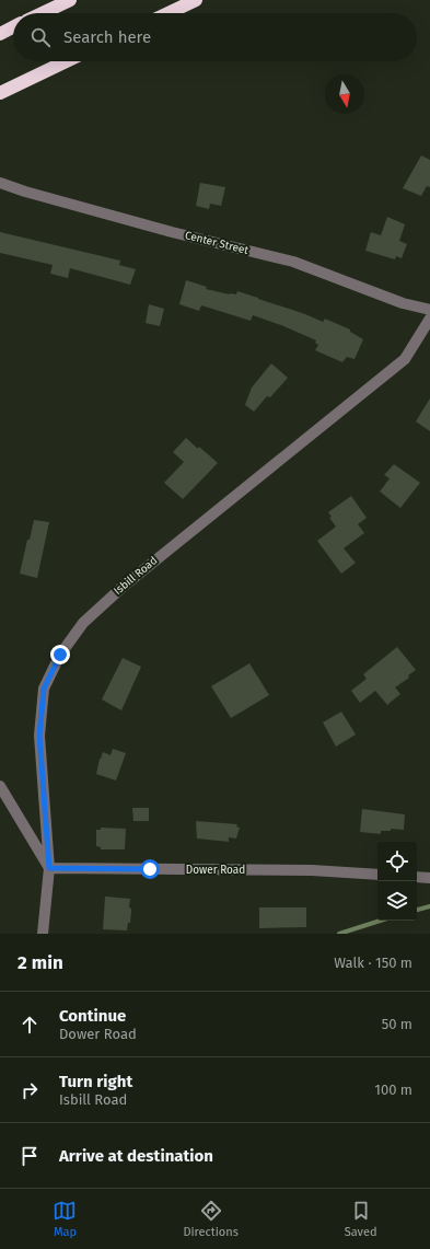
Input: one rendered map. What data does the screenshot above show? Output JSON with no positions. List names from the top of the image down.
{
  "streets": {
    "street": ["Center Street", "Isbill Road", "Dower Road"]
  },
  "crossings": [
    ["Isbill Road", "Dower Road"]
  ],
  "north": "bottom",
  "page": {
    "search": "Search here",
    "heading": ["2 min", "Walk · 150 m"],
    "list": [
      ["Continue", "Dower Road", "50 m"],
      ["Turn right", "Isbill Road", "100 m"],
      "Arrive at destination"
    ],
    "nav": ["Map", "Directions", "Saved"]
  }
}
